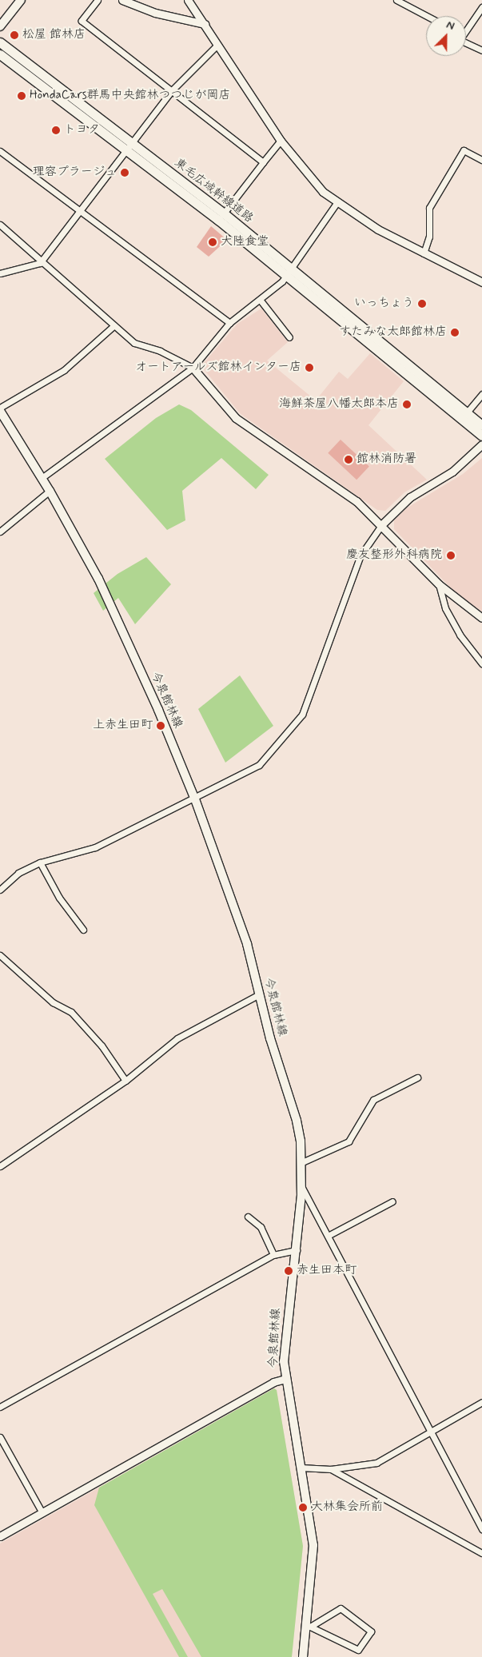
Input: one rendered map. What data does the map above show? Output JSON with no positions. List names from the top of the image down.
{
  "streets": {
    "highway": ["東毛広域幹線道路"],
    "main road": ["今泉館林線"]
  },
  "places": [
    "松屋 館林店",
    "HondaCars群馬中央館林つつじが岡店",
    "トヨタ",
    "理容プラージュ",
    "大陸食堂",
    "いっちょう",
    "すたみな太郎館林店",
    "オートアールズ館林インター店",
    "海鮮茶屋八幡太郎本店",
    "館林消防署",
    "慶友整形外科病院",
    "上赤生田町",
    "赤生田本町",
    "大林集会所前"
  ],
  "north": "top right"
}
